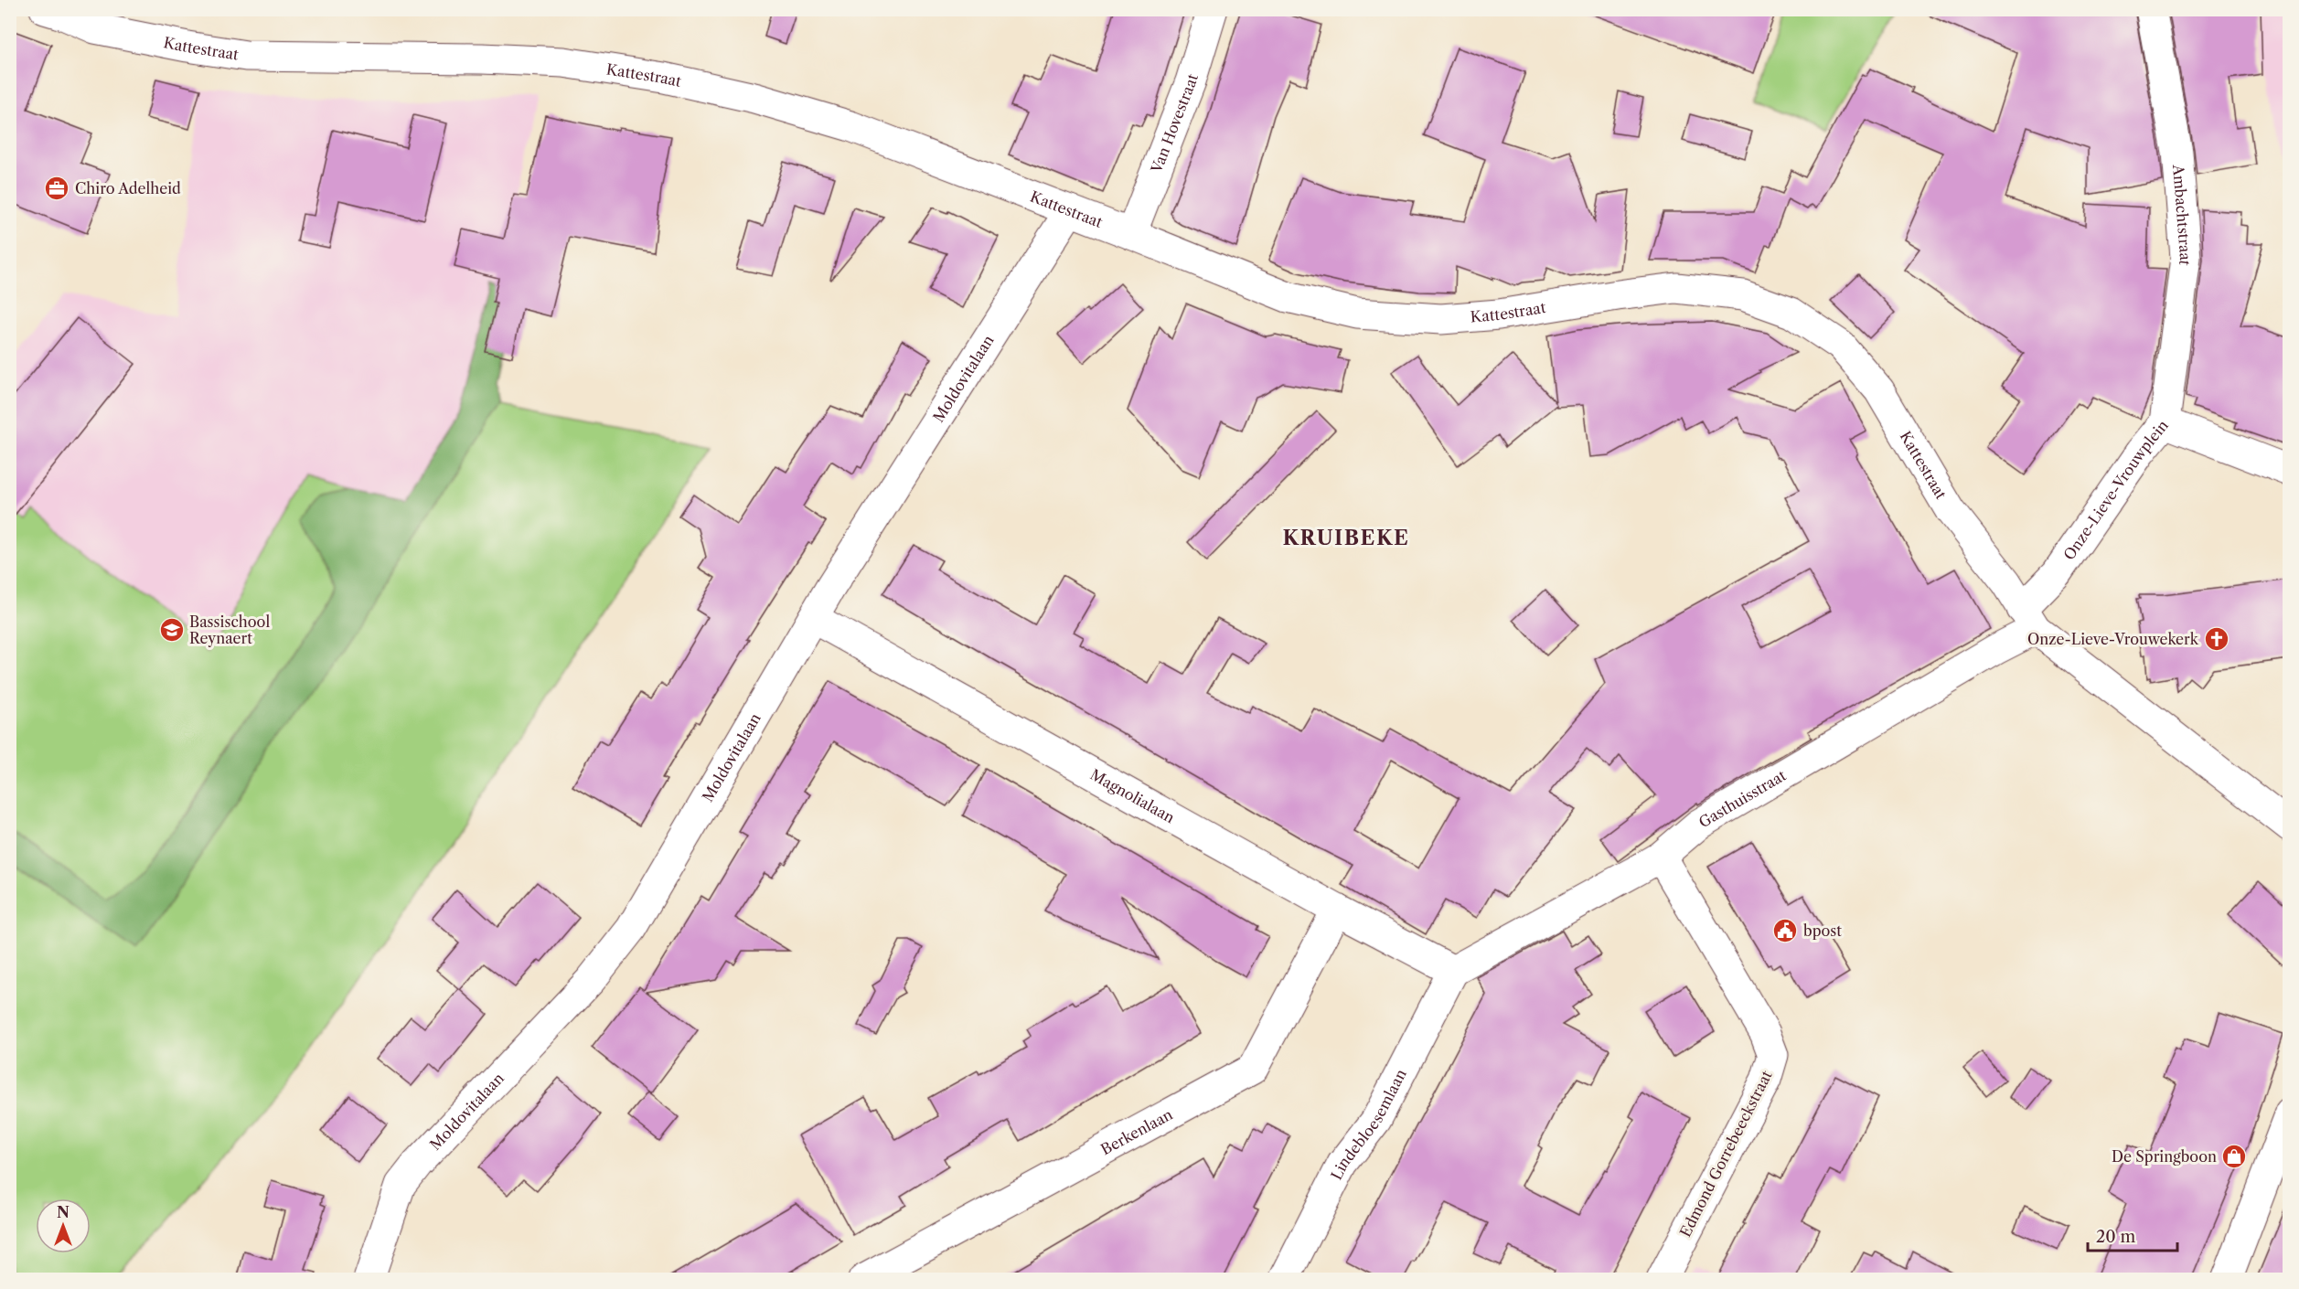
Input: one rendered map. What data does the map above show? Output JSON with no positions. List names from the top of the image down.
{
  "streets": {
    "street": [
      "Kattestraat",
      "Van Hovestraat",
      "Ambachtstraat",
      "Moldovitalaan",
      "Onze-Lieve-Vrouwplein",
      "Magnolialaan",
      "Gasthuisstraat",
      "Lindebloesemlaan",
      "Berkenlaan",
      "Edmond Gorrebeeckstraat"
    ]
  },
  "crossings": [
    ["Kattestraat", "Van Hovestraat"],
    ["Kattestraat", "Moldovitalaan"],
    ["Kattestraat", "Onze-Lieve-Vrouwplein"],
    ["Kattestraat", "Gasthuisstraat"],
    ["Ambachtstraat", "Onze-Lieve-Vrouwplein"],
    ["Moldovitalaan", "Magnolialaan"],
    ["Onze-Lieve-Vrouwplein", "Gasthuisstraat"],
    ["Magnolialaan", "Gasthuisstraat"],
    ["Magnolialaan", "Lindebloesemlaan"],
    ["Magnolialaan", "Berkenlaan"],
    ["Gasthuisstraat", "Lindebloesemlaan"],
    ["Gasthuisstraat", "Edmond Gorrebeeckstraat"]
  ],
  "districts": ["KRUIBEKE"],
  "places": {
    "office": ["Chiro Adelheid"],
    "school or university": ["Bassischool Reynaert"],
    "church": ["Onze-Lieve-Vrouwekerk"],
    "public building": ["bpost"],
    "shop": ["De Springboon"]
  },
  "scale_bar": "20 m",
  "north": "top"
}
